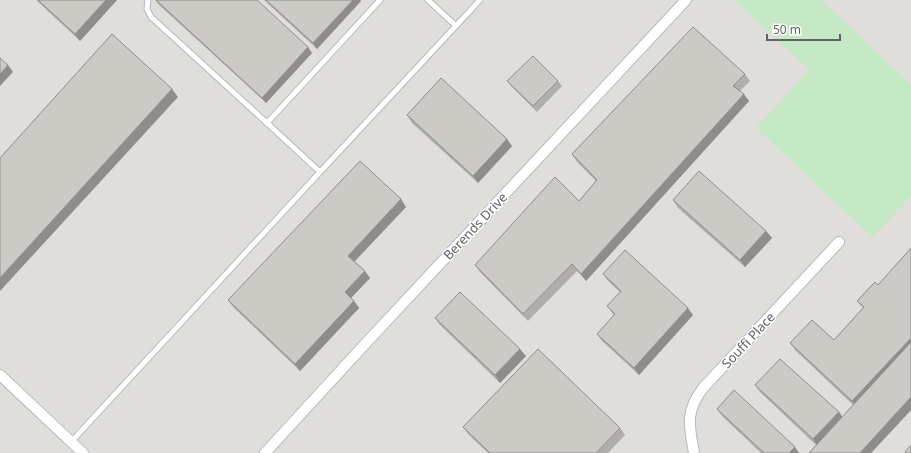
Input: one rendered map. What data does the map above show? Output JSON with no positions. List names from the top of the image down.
{
  "streets": {
    "street": ["Berends Drive", "Souffi Place"]
  },
  "scale_bar": "50 m"
}
